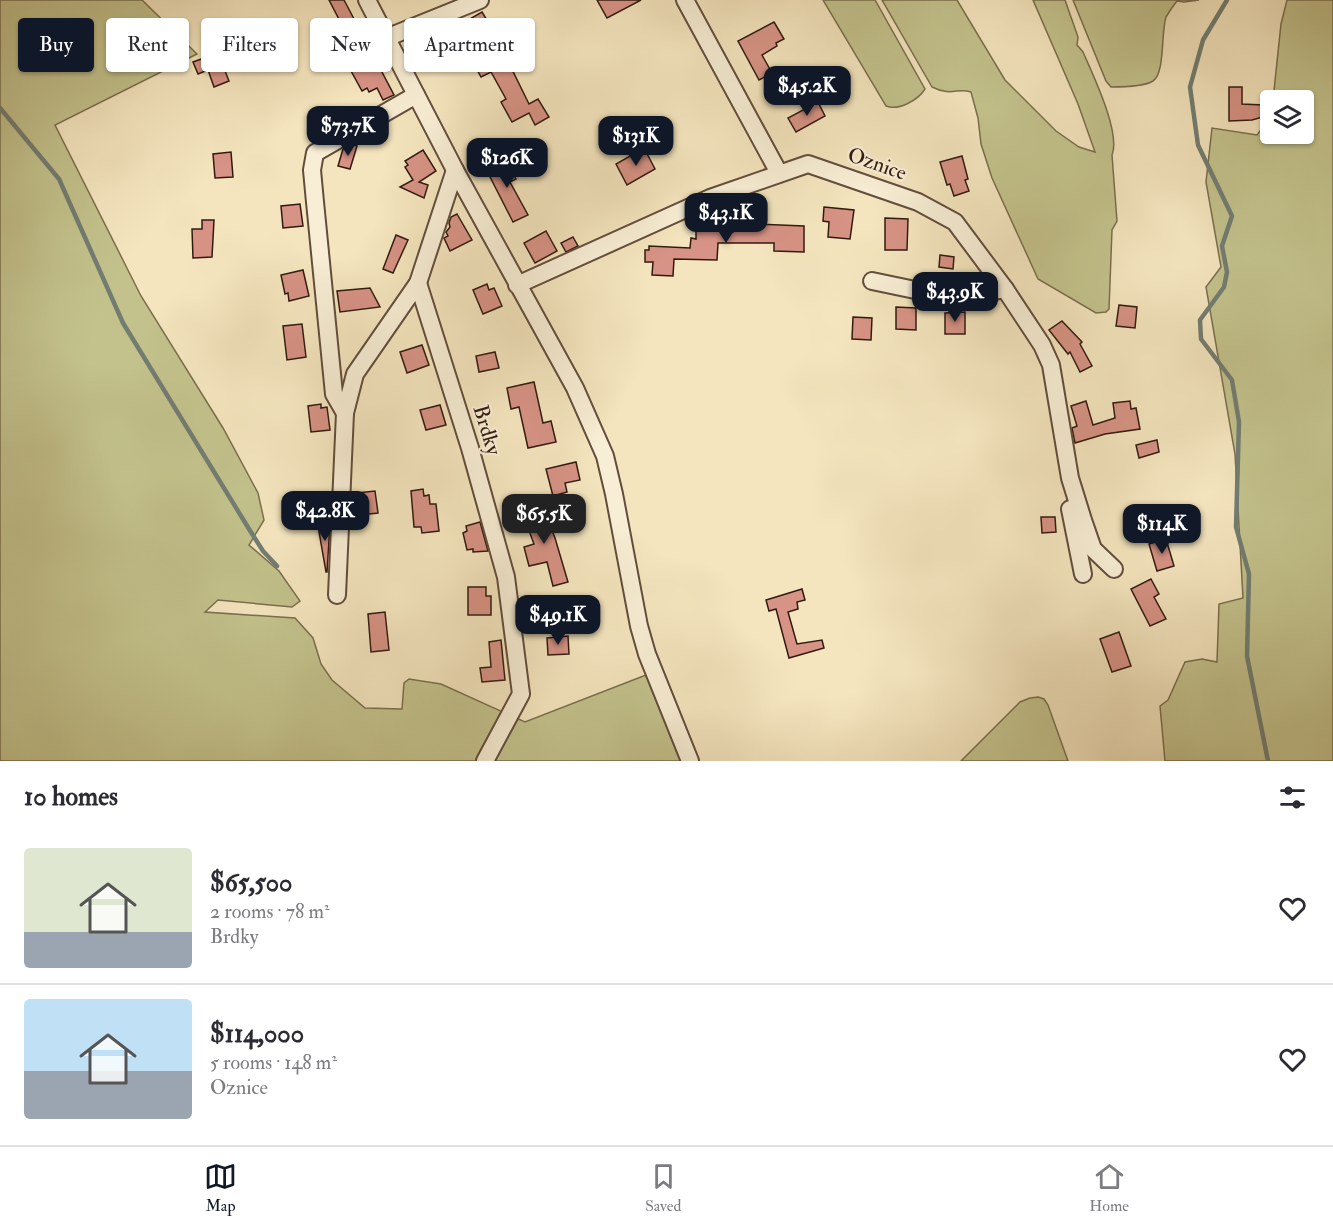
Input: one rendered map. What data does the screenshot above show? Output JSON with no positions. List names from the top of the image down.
{
  "streets": {
    "street": ["Oznice", "Brdky"]
  },
  "page": {
    "chip": [
      "Buy",
      "Rent",
      "Filters",
      "New",
      "Apartment"
    ],
    "price": [
      "$45.2K",
      "$73.7K",
      "$131K",
      "$126K",
      "$43.1K",
      "$43.9K",
      "$42.8K",
      "$65.5K",
      "$114K",
      "$49.1K"
    ],
    "heading": "10 homes",
    "list": [
      {
        "name": "$65,500",
        "note": "2 rooms · 78 m² · Brdky"
      },
      {
        "name": "$114,000",
        "note": "5 rooms · 148 m² · Oznice"
      }
    ],
    "tabs": ["Map", "Saved", "Home"]
  }
}
